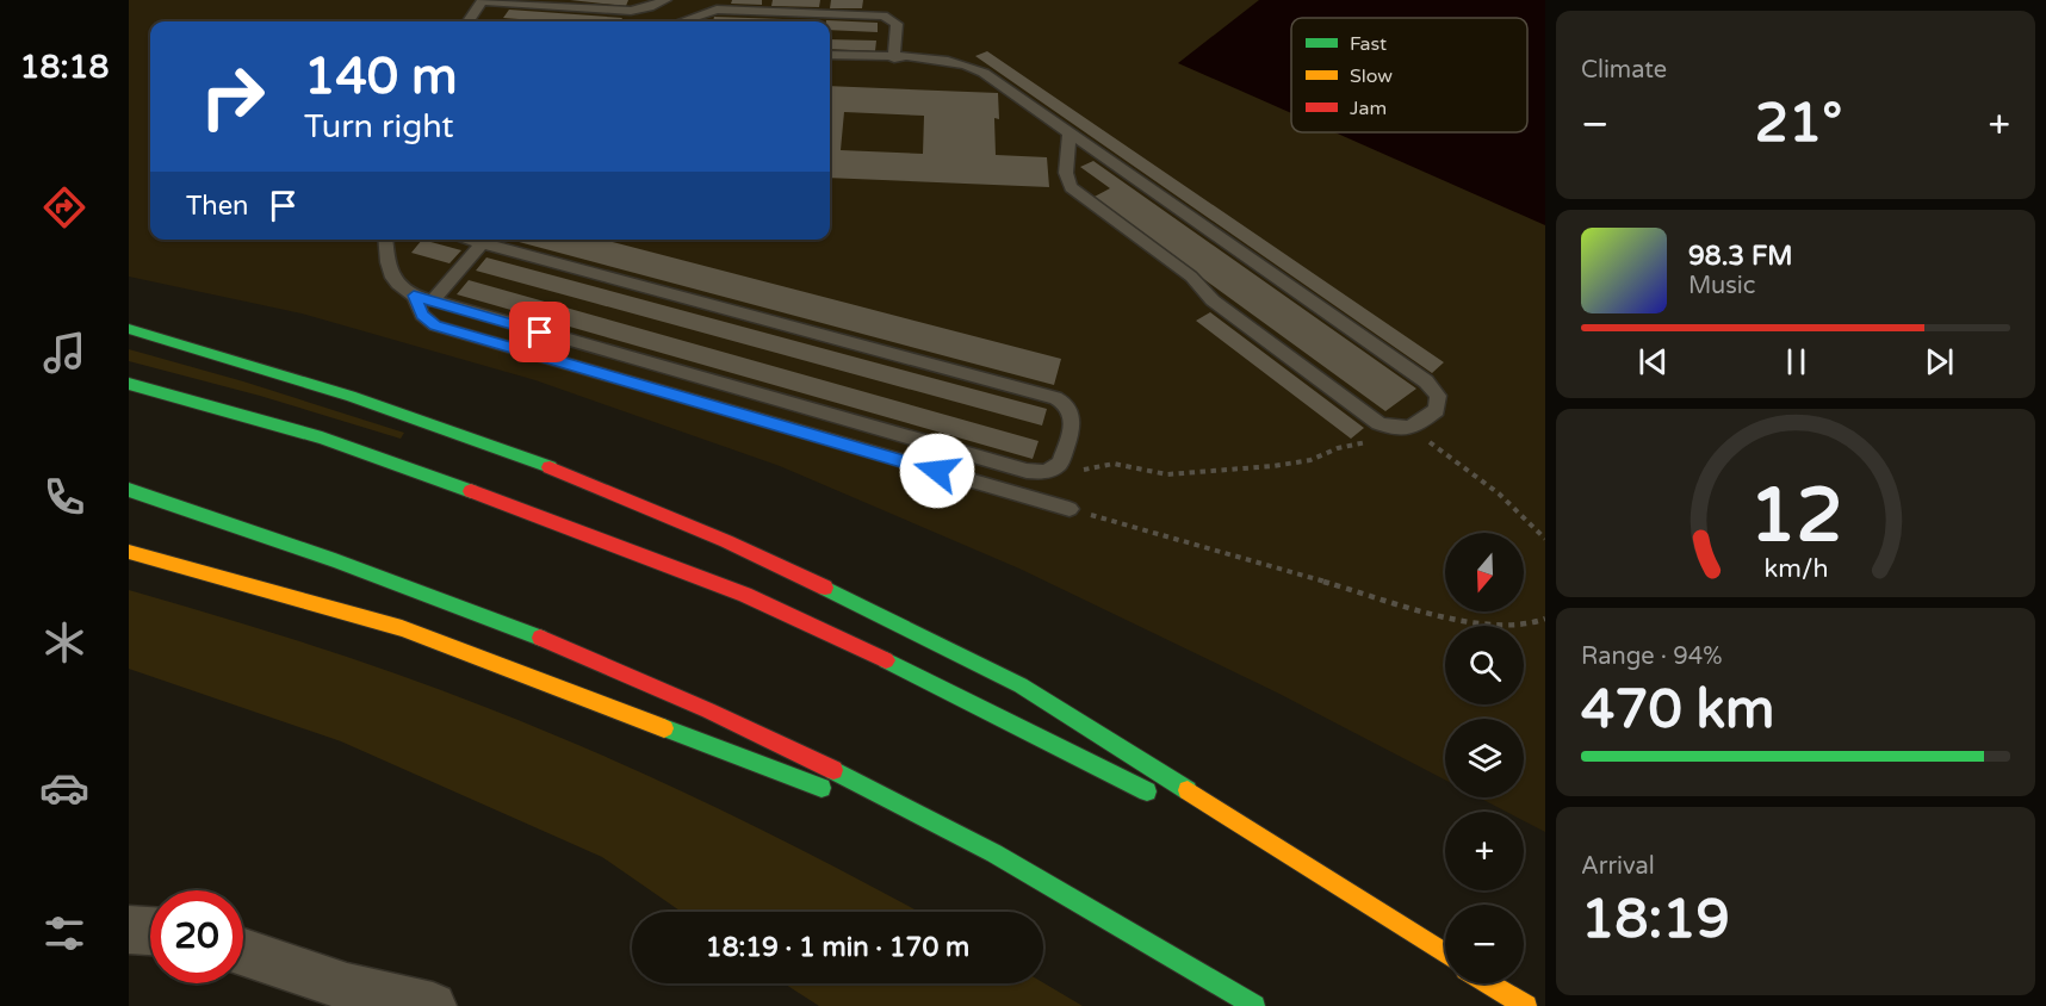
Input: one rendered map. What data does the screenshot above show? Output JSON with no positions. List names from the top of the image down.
{
  "legend": ["Fast", "Slow", "Jam"],
  "north": "bottom",
  "page": {
    "tabs": "18:18",
    "tile": [
      "Climate",
      ["Range · 94%", "470 km"],
      ["Arrival", "18:19"]
    ],
    "turn": ["140 m", "Turn right"],
    "heat": ["−", "21°", "+"],
    "then": "Then",
    "song": ["98.3 FM", "Music"],
    "map_buttons": ["+", "−"],
    "limit": "20",
    "trip": "18:19 · 1 min · 170 m",
    "gauge": ["12", "km/h"]
  }
}
